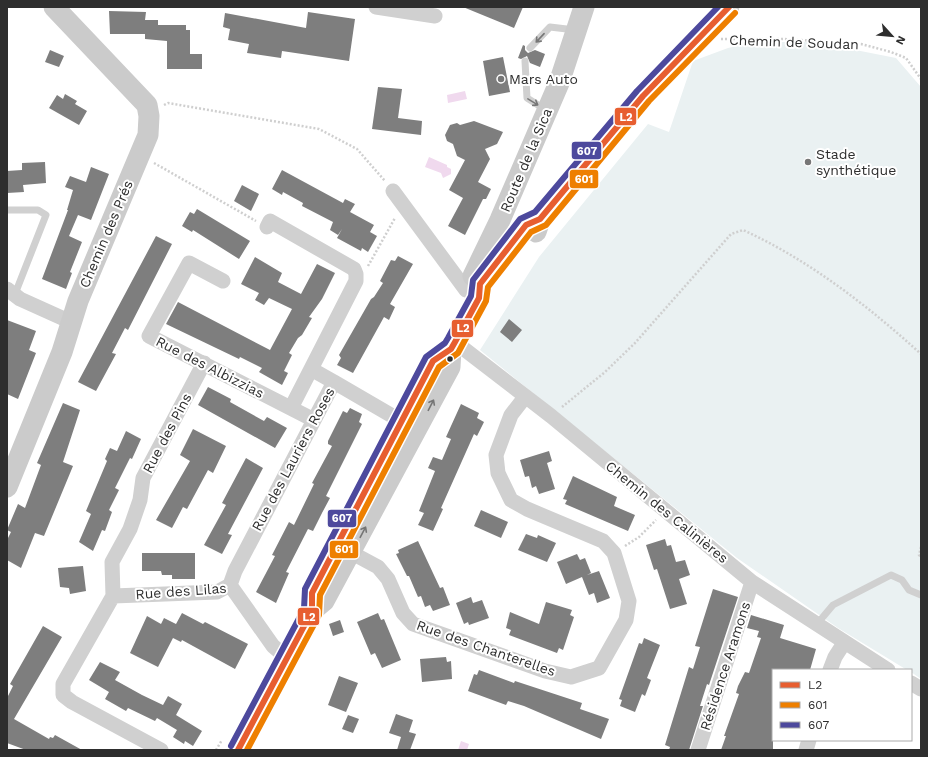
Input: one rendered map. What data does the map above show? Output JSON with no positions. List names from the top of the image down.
{
  "streets": {
    "main road": ["Route de la Sica", "Chemin des Prés"],
    "street": [
      "Rue des Albizzias",
      "Rue des Pins",
      "Rue des Lauriers Roses",
      "Chemin des Calinières",
      "Rue des Lilas",
      "Rue des Chanterelles",
      "Résidence Aramons"
    ],
    "path": ["Chemin de Soudan"]
  },
  "crossings": [
    ["Rue des Albizzias", "Rue des Pins"],
    ["Rue des Albizzias", "Rue des Lauriers Roses"],
    ["Rue des Pins", "Rue des Lilas"],
    ["Rue des Lauriers Roses", "Rue des Lilas"],
    ["Chemin des Calinières", "Résidence Aramons"]
  ],
  "places": ["Mars Auto", "Stade synthétique"],
  "lines": ["transit line L2", "transit line 607", "transit line 601"],
  "legend": ["L2", "601", "607"],
  "north": "bottom right"
}
